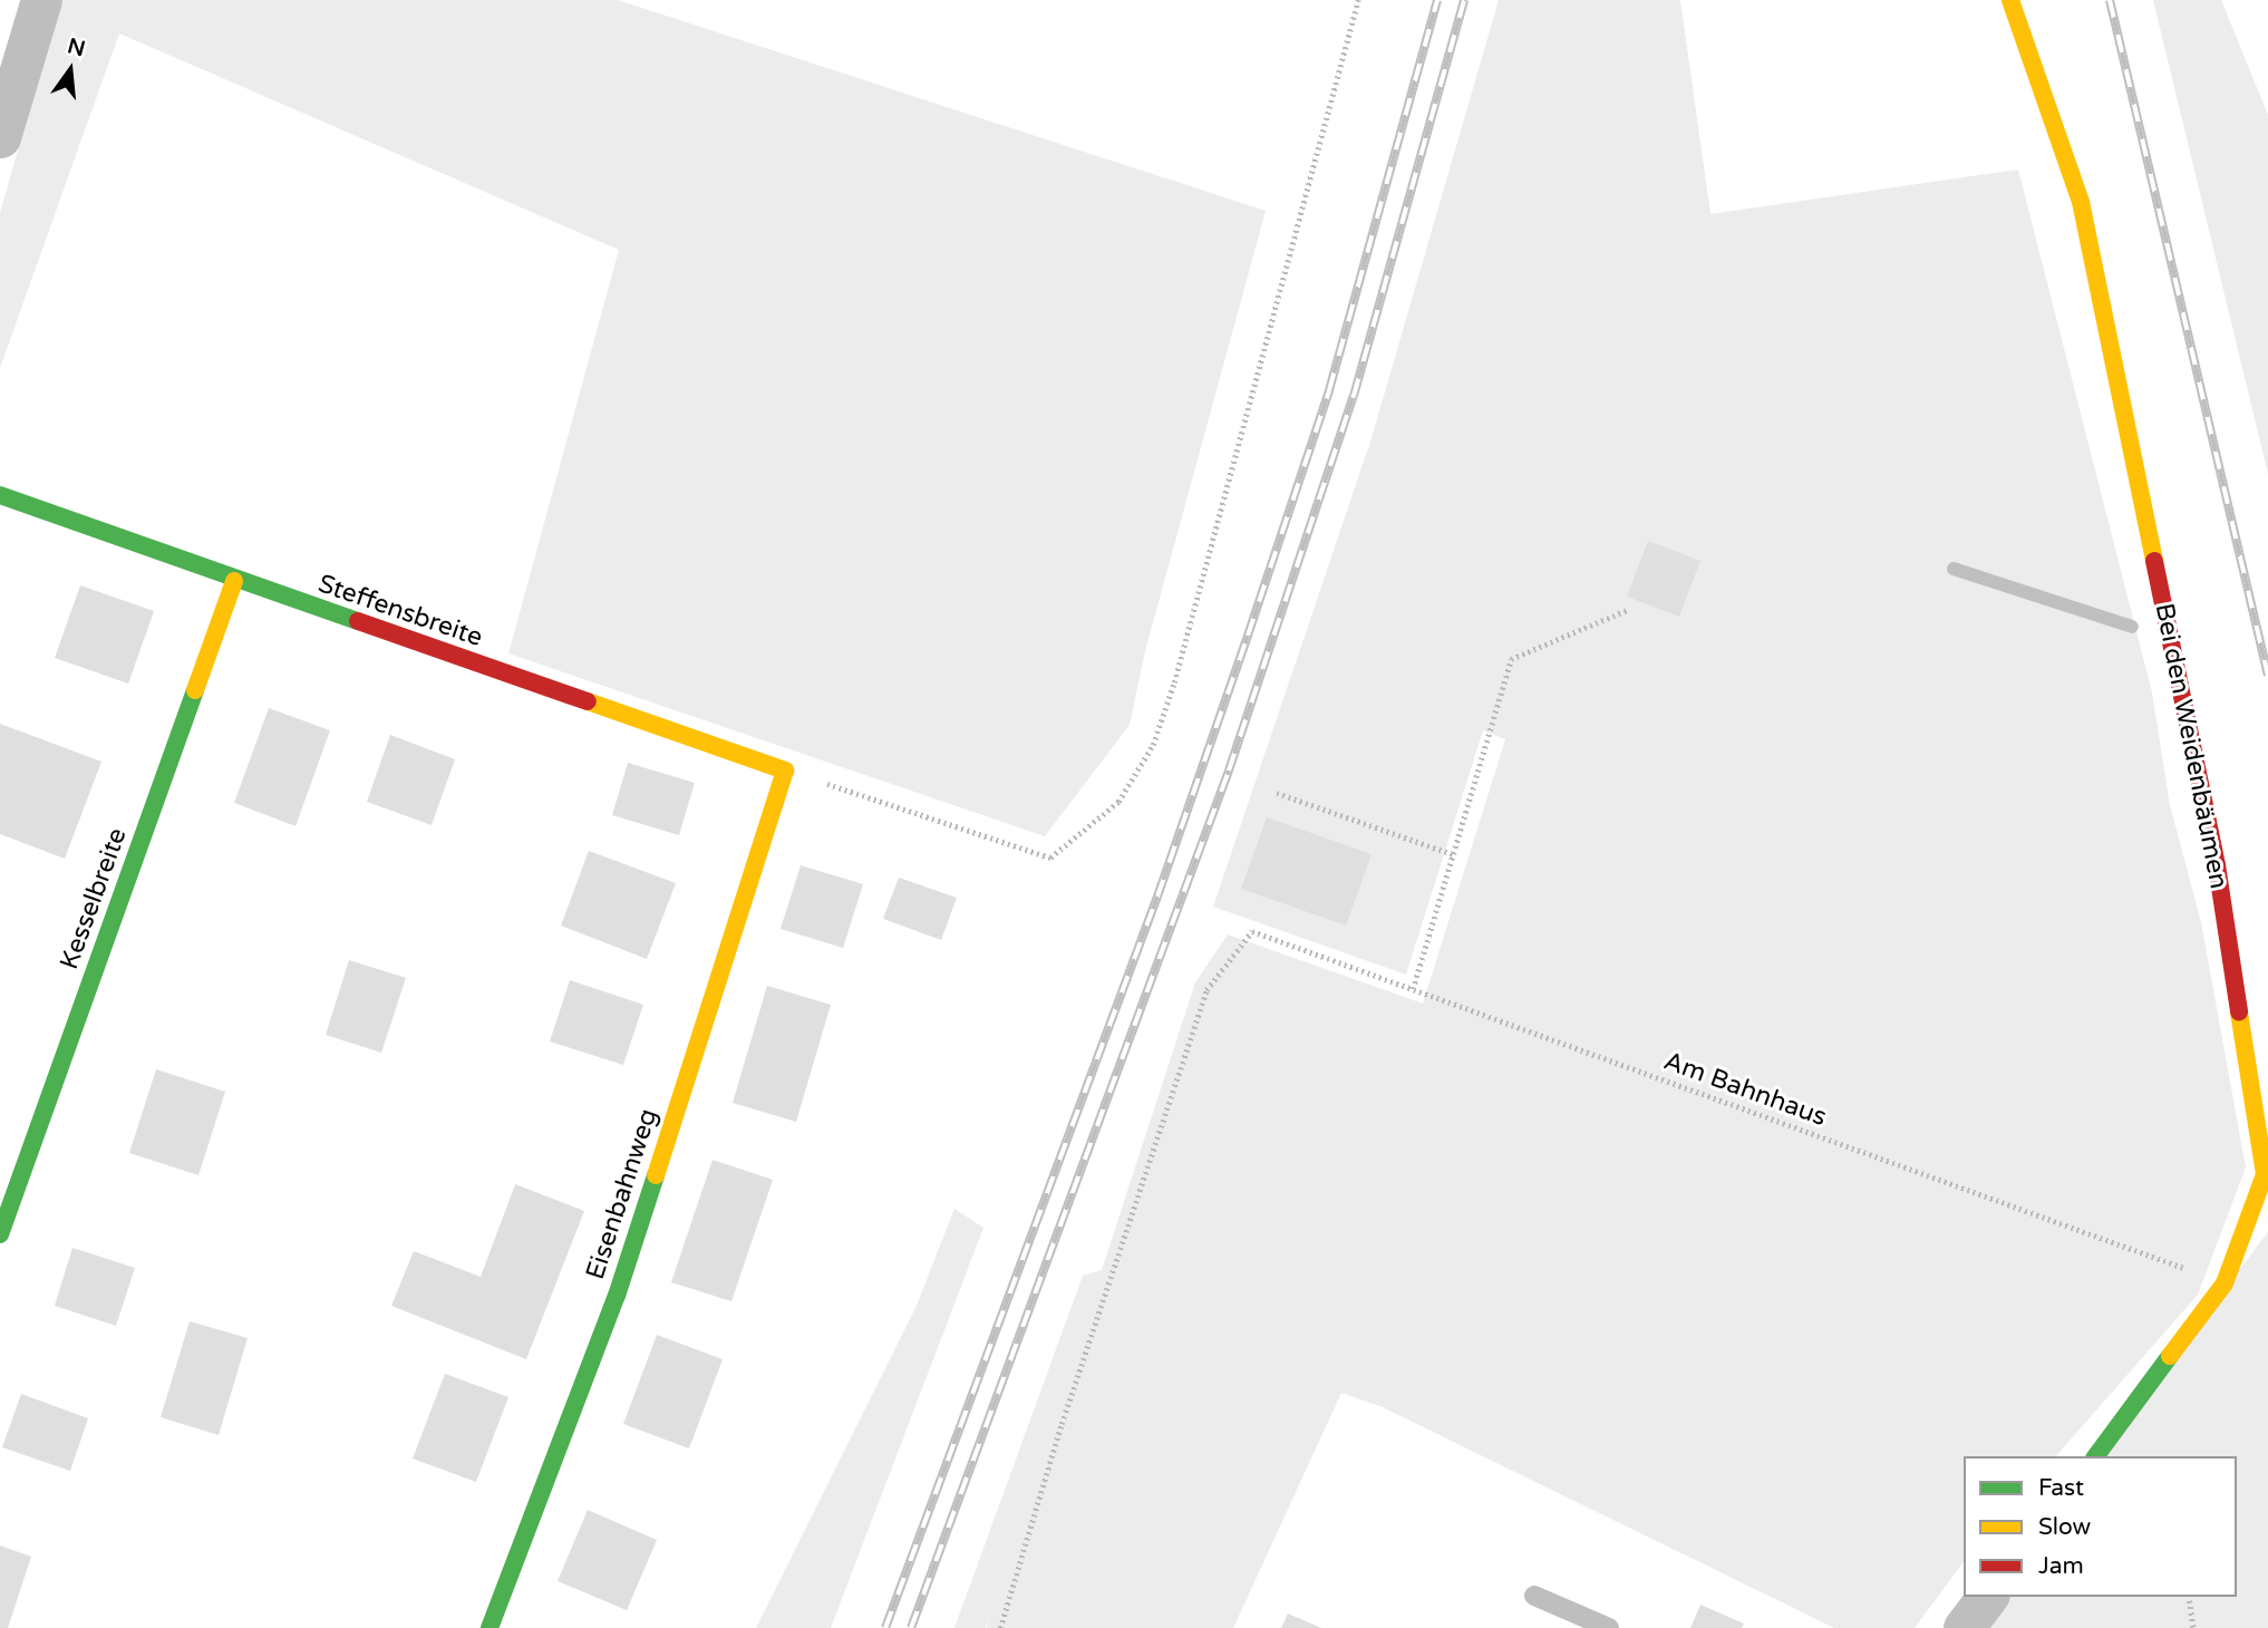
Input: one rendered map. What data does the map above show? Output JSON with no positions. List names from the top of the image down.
{
  "streets": {
    "street": [
      "Steffensbreite",
      "Bei den Weidenbäumen",
      "Kesselbreite",
      "Eisenbahnweg"
    ],
    "path": ["Am Bahnhaus"]
  },
  "crossings": [
    ["Steffensbreite", "Kesselbreite"],
    ["Steffensbreite", "Eisenbahnweg"],
    ["Bei den Weidenbäumen", "Am Bahnhaus"]
  ],
  "legend": ["Fast", "Slow", "Jam"],
  "north": "top"
}
